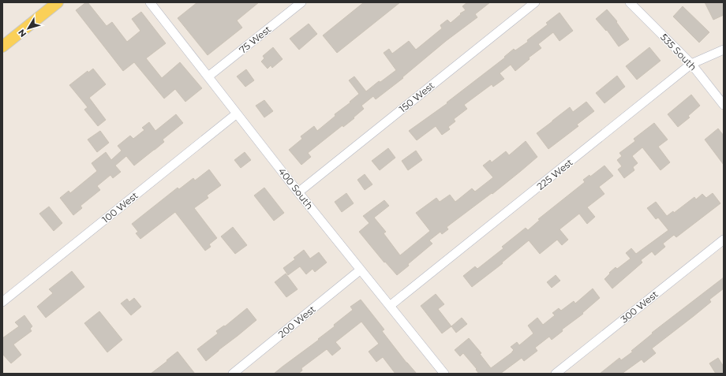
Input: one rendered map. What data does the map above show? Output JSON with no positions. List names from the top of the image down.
{
  "streets": {
    "street": [
      "75 West",
      "535 South",
      "150 West",
      "225 West",
      "400 South",
      "100 West",
      "300 West",
      "200 West"
    ]
  },
  "crossings": [
    ["75 West", "400 South"],
    ["535 South", "225 West"],
    ["150 West", "400 South"],
    ["225 West", "400 South"],
    ["400 South", "100 West"],
    ["400 South", "200 West"]
  ],
  "north": "bottom left"
}
